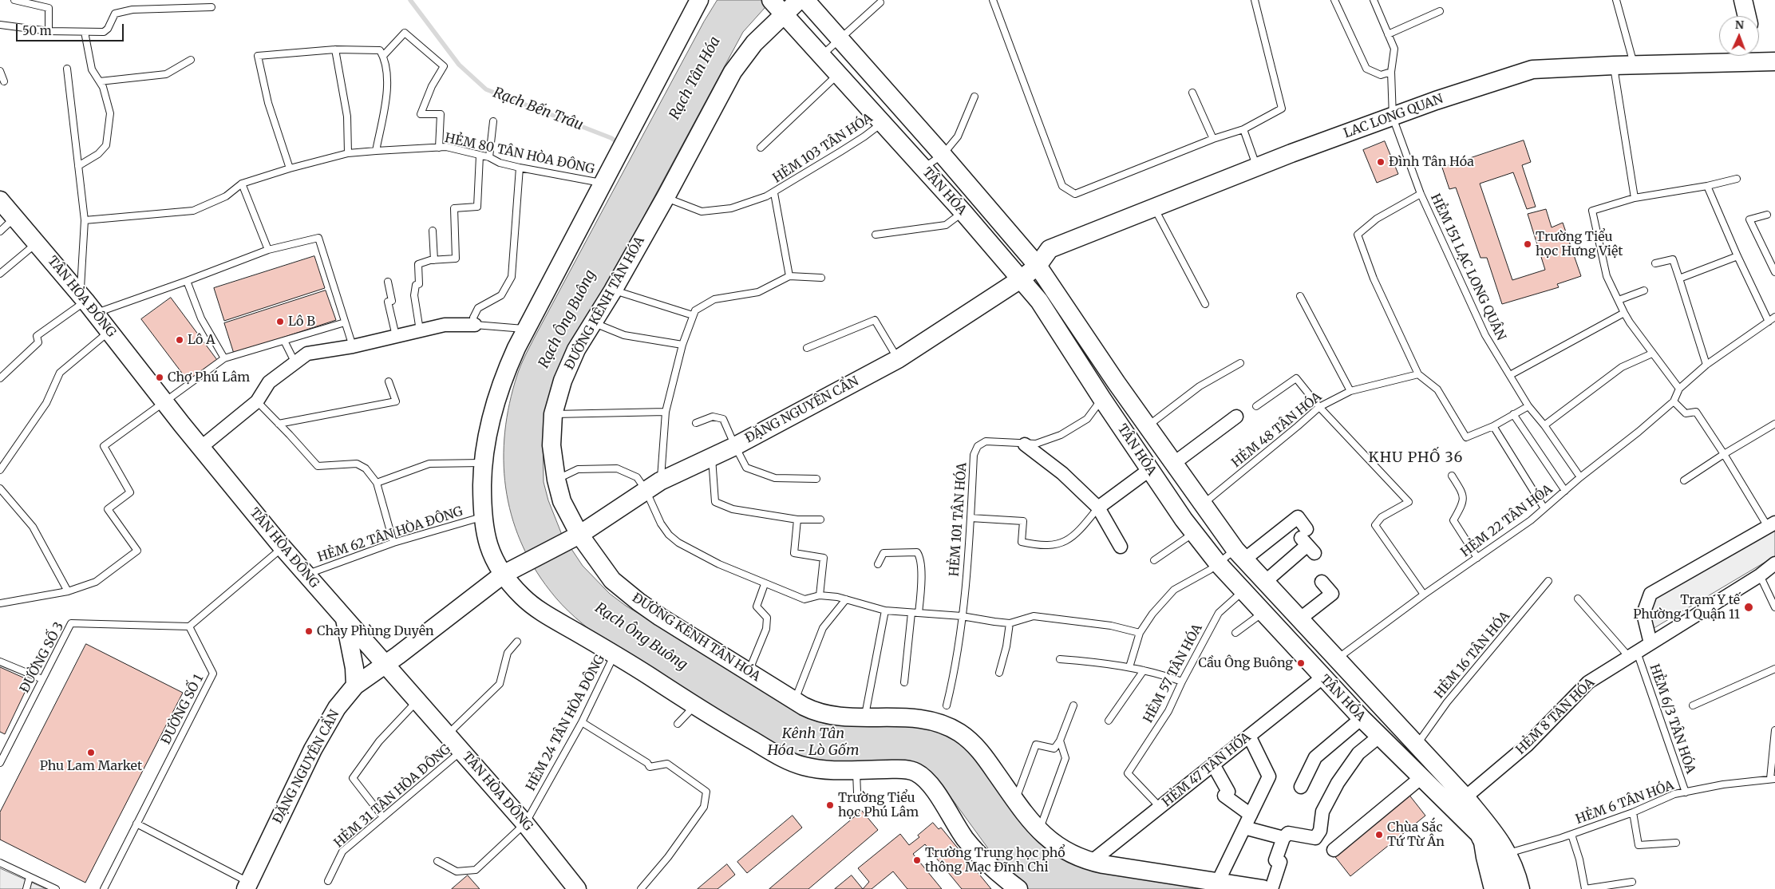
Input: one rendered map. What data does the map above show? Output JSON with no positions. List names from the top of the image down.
{
  "streets": {
    "main road": [
      "LAC LONG QUAN",
      "TÂN HÓA",
      "TÂN HÒA ĐÔNG",
      "ĐƯỜNG KÊNH TÂN HÓA",
      "ĐẶNG NGUYÊN CẨN"
    ],
    "street": ["HẺM 8 TÂN HÓA", "HẺM 47 TÂN HÓA"],
    "lane": [
      "HẺM 103 TÂN HÓA",
      "HẺM 80 TÂN HÒA ĐÔNG",
      "HẺM 151 LẠC LONG QUÂN",
      "HẺM 48 TÂN HÓA",
      "HẺM 101 TÂN HÓA",
      "HẺM 22 TÂN HÓA",
      "HẺM 62 TÂN HÒA ĐÔNG",
      "HẺM 16 TÂN HÓA",
      "ĐƯỜNG SỐ 3",
      "HẺM 57 TÂN HÓA",
      "ĐƯỜNG SỐ 1",
      "HẺM 6/3 TÂN HÓA",
      "HẺM 24 TÂN HÒA ĐÔNG",
      "HẺM 31 TÂN HÒA ĐÔNG",
      "HẺM 6 TÂN HÓA"
    ]
  },
  "crossings": [
    ["LAC LONG QUAN", "TÂN HÓA"],
    ["LAC LONG QUAN", "HẺM 151 LẠC LONG QUÂN"],
    ["LAC LONG QUAN", "ĐẶNG NGUYÊN CẨN"],
    ["HẺM 103 TÂN HÓA", "TÂN HÓA"],
    ["HẺM 103 TÂN HÓA", "ĐƯỜNG KÊNH TÂN HÓA"],
    ["TÂN HÓA", "ĐƯỜNG KÊNH TÂN HÓA"],
    ["TÂN HÓA", "ĐẶNG NGUYÊN CẨN"],
    ["TÂN HÓA", "HẺM 48 TÂN HÓA"],
    ["TÂN HÓA", "HẺM 101 TÂN HÓA"],
    ["TÂN HÓA", "HẺM 22 TÂN HÓA"],
    ["TÂN HÓA", "HẺM 16 TÂN HÓA"],
    ["TÂN HÓA", "HẺM 57 TÂN HÓA"],
    ["TÂN HÓA", "HẺM 8 TÂN HÓA"],
    ["TÂN HÓA", "HẺM 47 TÂN HÓA"],
    ["TÂN HÓA", "HẺM 6 TÂN HÓA"],
    ["HẺM 151 LẠC LONG QUÂN", "HẺM 22 TÂN HÓA"],
    ["TÂN HÒA ĐÔNG", "ĐẶNG NGUYÊN CẨN"],
    ["TÂN HÒA ĐÔNG", "HẺM 62 TÂN HÒA ĐÔNG"],
    ["TÂN HÒA ĐÔNG", "HẺM 24 TÂN HÒA ĐÔNG"],
    ["TÂN HÒA ĐÔNG", "HẺM 31 TÂN HÒA ĐÔNG"],
    ["ĐƯỜNG KÊNH TÂN HÓA", "ĐẶNG NGUYÊN CẨN"],
    ["ĐƯỜNG KÊNH TÂN HÓA", "HẺM 47 TÂN HÓA"],
    ["ĐƯỜNG SỐ 3", "ĐƯỜNG SỐ 1"],
    ["HẺM 57 TÂN HÓA", "HẺM 47 TÂN HÓA"],
    ["HẺM 8 TÂN HÓA", "HẺM 6/3 TÂN HÓA"],
    ["HẺM 6/3 TÂN HÓA", "HẺM 6 TÂN HÓA"]
  ],
  "districts": ["KHU PHỐ 36"],
  "water": [
    "Rạch Tân Hóa",
    "Rạch Bến Trâu",
    "Rạch Ông Buông",
    "Kênh Tân Hóa - Lò Gốm"
  ],
  "places": [
    "Đình Tân Hóa",
    "Trường Tiểu học Hưng Việt",
    "Lô B",
    "Lô A",
    "Chợ Phú Lâm",
    "Trạm Y tế Phường 1 Quận 11",
    "Chay Phùng Duyên",
    "Cầu Ông Buông",
    "Phu Lam Market",
    "Trường Tiểu học Phú Lâm",
    "Chùa Sắc Tứ Từ Ân",
    "Trường Trung học phổ thông Mạc Đĩnh Chi"
  ],
  "scale_bar": "50 m",
  "north": "top"
}
